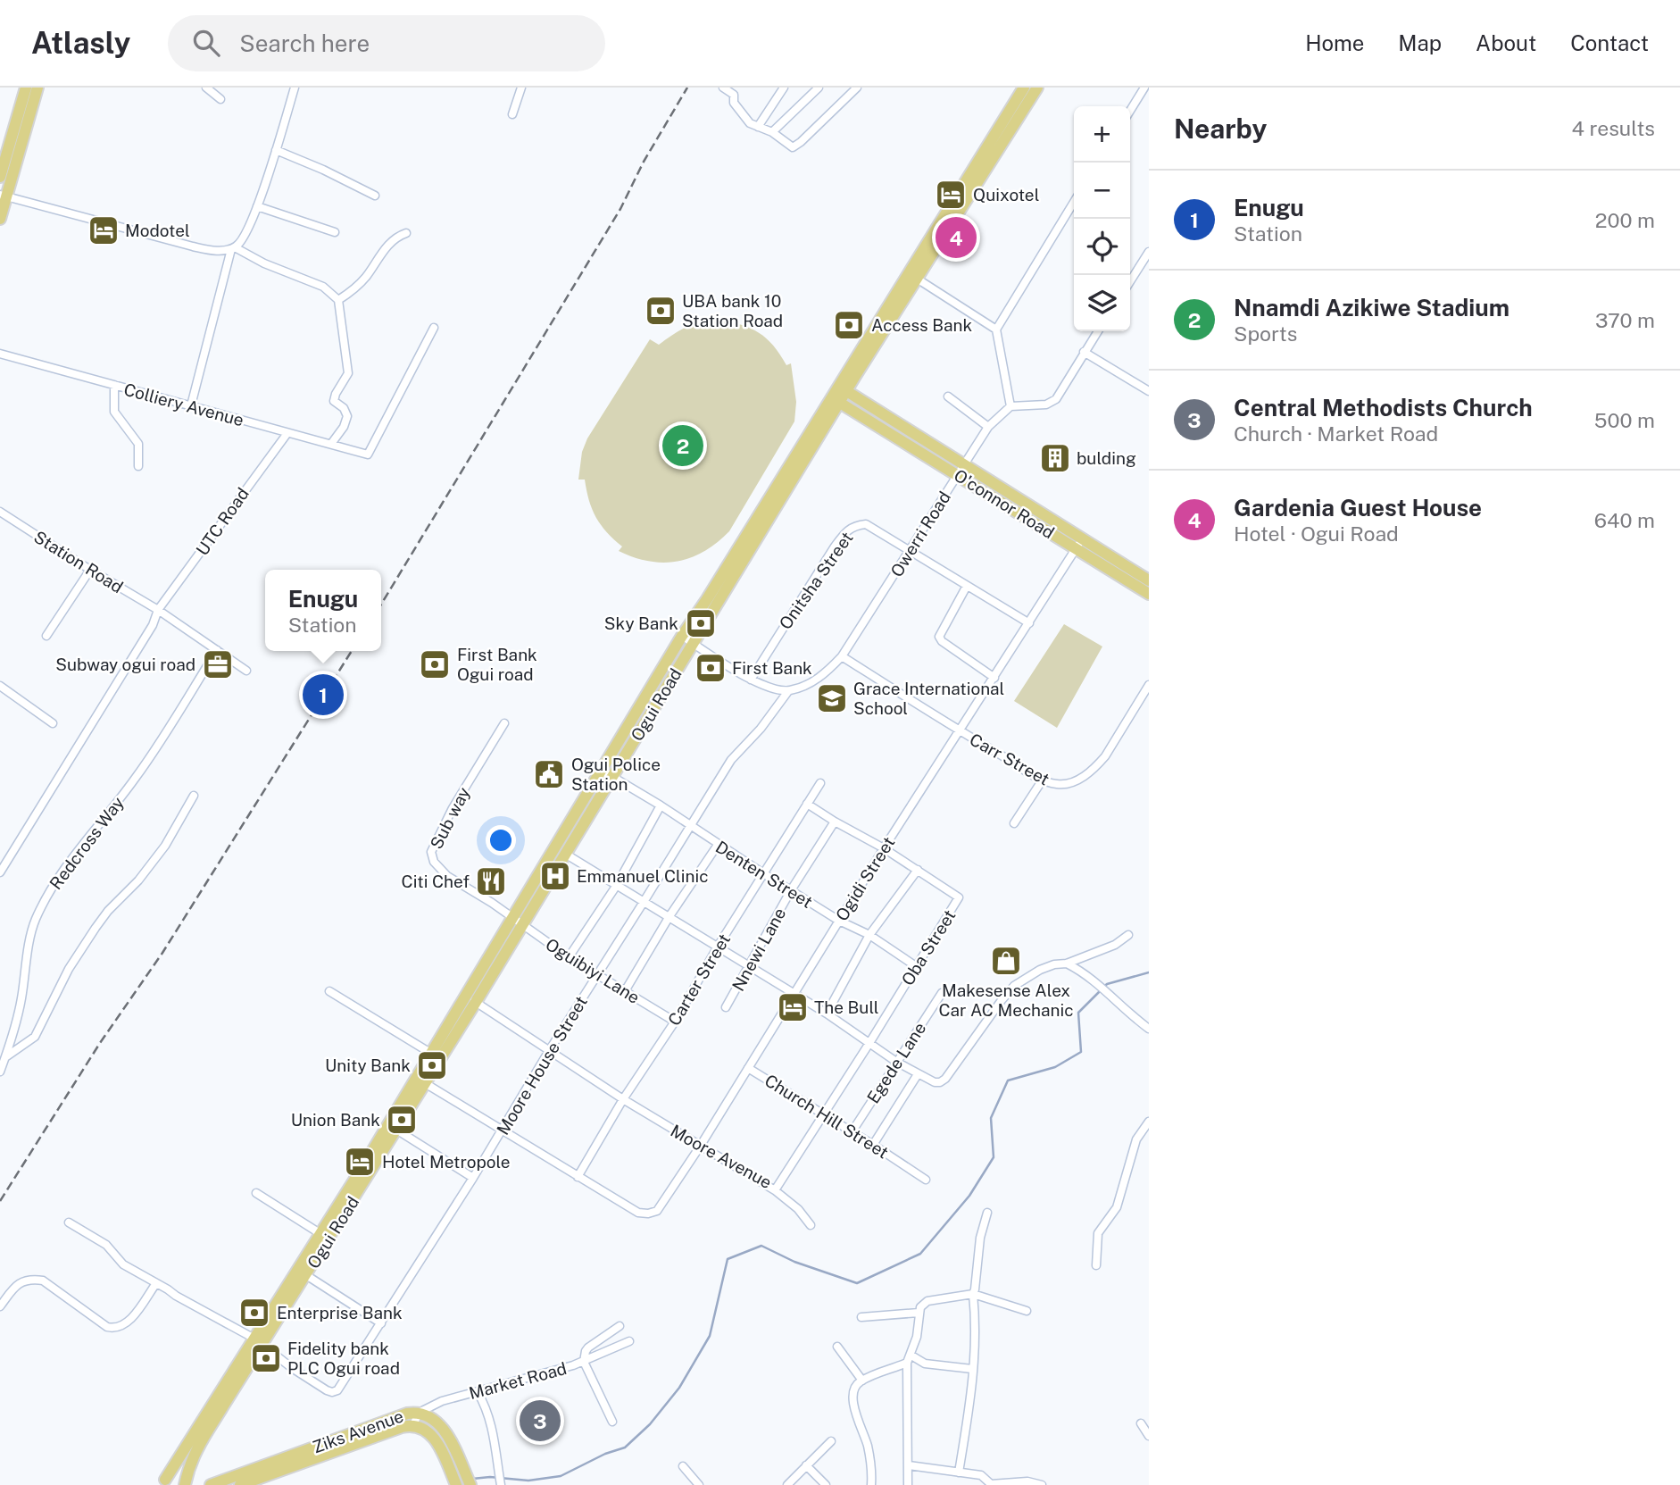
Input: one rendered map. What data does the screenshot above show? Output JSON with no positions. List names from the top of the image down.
{
  "streets": {
    "main road": ["O'connor Road", "Ogui Road", "Ziks Avenue"],
    "street": [
      "Colliery Avenue",
      "UTC Road",
      "Owerri Road",
      "Station Road",
      "Onitsha Street",
      "Carr Street",
      "Sub way",
      "Redcross Way",
      "Denten Street",
      "Ogidi Street",
      "Oba Street",
      "Nnewi Lane",
      "Oguibiyi Lane",
      "Carter Street",
      "Egede Lane",
      "Moore House Street",
      "Church Hill Street",
      "Moore Avenue",
      "Market Road"
    ]
  },
  "crossings": [
    ["Colliery Avenue", "UTC Road"],
    ["O'connor Road", "Owerri Road"],
    ["O'connor Road", "Ogidi Street"],
    ["UTC Road", "Station Road"],
    ["Owerri Road", "Onitsha Street"],
    ["Owerri Road", "Carr Street"],
    ["Station Road", "Redcross Way"],
    ["Onitsha Street", "Ogidi Street"],
    ["Ogui Road", "Sub way"],
    ["Ogui Road", "Denten Street"],
    ["Ogui Road", "Oguibiyi Lane"],
    ["Ogui Road", "Moore House Street"],
    ["Carr Street", "Ogidi Street"],
    ["Sub way", "Oguibiyi Lane"],
    ["Denten Street", "Ogidi Street"],
    ["Denten Street", "Oba Street"],
    ["Denten Street", "Nnewi Lane"],
    ["Denten Street", "Carter Street"],
    ["Denten Street", "Moore House Street"],
    ["Ogidi Street", "Oba Street"],
    ["Ogidi Street", "Carter Street"],
    ["Ogidi Street", "Church Hill Street"],
    ["Ogidi Street", "Moore Avenue"],
    ["Oba Street", "Nnewi Lane"],
    ["Oba Street", "Carter Street"],
    ["Oba Street", "Church Hill Street"],
    ["Oba Street", "Moore Avenue"],
    ["Oguibiyi Lane", "Carter Street"],
    ["Oguibiyi Lane", "Moore House Street"],
    ["Carter Street", "Moore Avenue"],
    ["Egede Lane", "Church Hill Street"],
    ["Church Hill Street", "Moore Avenue"],
    ["Market Road", "Ziks Avenue"]
  ],
  "places": {
    "hotel": [
      "Quixotel",
      "Modotel",
      "The Bull",
      "Hotel Metropole"
    ],
    "bank": [
      "UBA bank 10 Station Road",
      "Access Bank",
      "Sky Bank",
      "First Bank Ogui road",
      "First Bank",
      "Unity Bank",
      "Union Bank",
      "Enterprise Bank",
      "Fidelity bank PLC Ogui road"
    ],
    "building": ["bulding"],
    "office": ["Subway ogui road"],
    "school or university": ["Grace International School"],
    "public building": ["Ogui Police Station"],
    "hospital": ["Emmanuel Clinic"],
    "restaurant": ["Citi Chef"],
    "shop": ["Makesense Alex Car AC Mechanic"]
  },
  "page": {
    "header": "Atlasly",
    "search": "Search here",
    "nav": [
      "Home",
      "Map",
      "About",
      "Contact"
    ],
    "heading": ["Nearby", "4 results"],
    "map_buttons": ["+", "−"],
    "list": [
      {
        "mark": "1",
        "name": "Enugu",
        "note": "Station",
        "value": "200 m"
      },
      {
        "mark": "2",
        "name": "Nnamdi Azikiwe Stadium",
        "note": "Sports",
        "value": "370 m"
      },
      {
        "mark": "3",
        "name": "Central Methodists Church",
        "note": "Church · Market Road",
        "value": "500 m"
      },
      {
        "mark": "4",
        "name": "Gardenia Guest House",
        "note": "Hotel · Ogui Road",
        "value": "640 m"
      }
    ],
    "pins": [
      "4",
      "2",
      "1",
      "3"
    ],
    "popup": ["Enugu", "Station"]
  }
}
